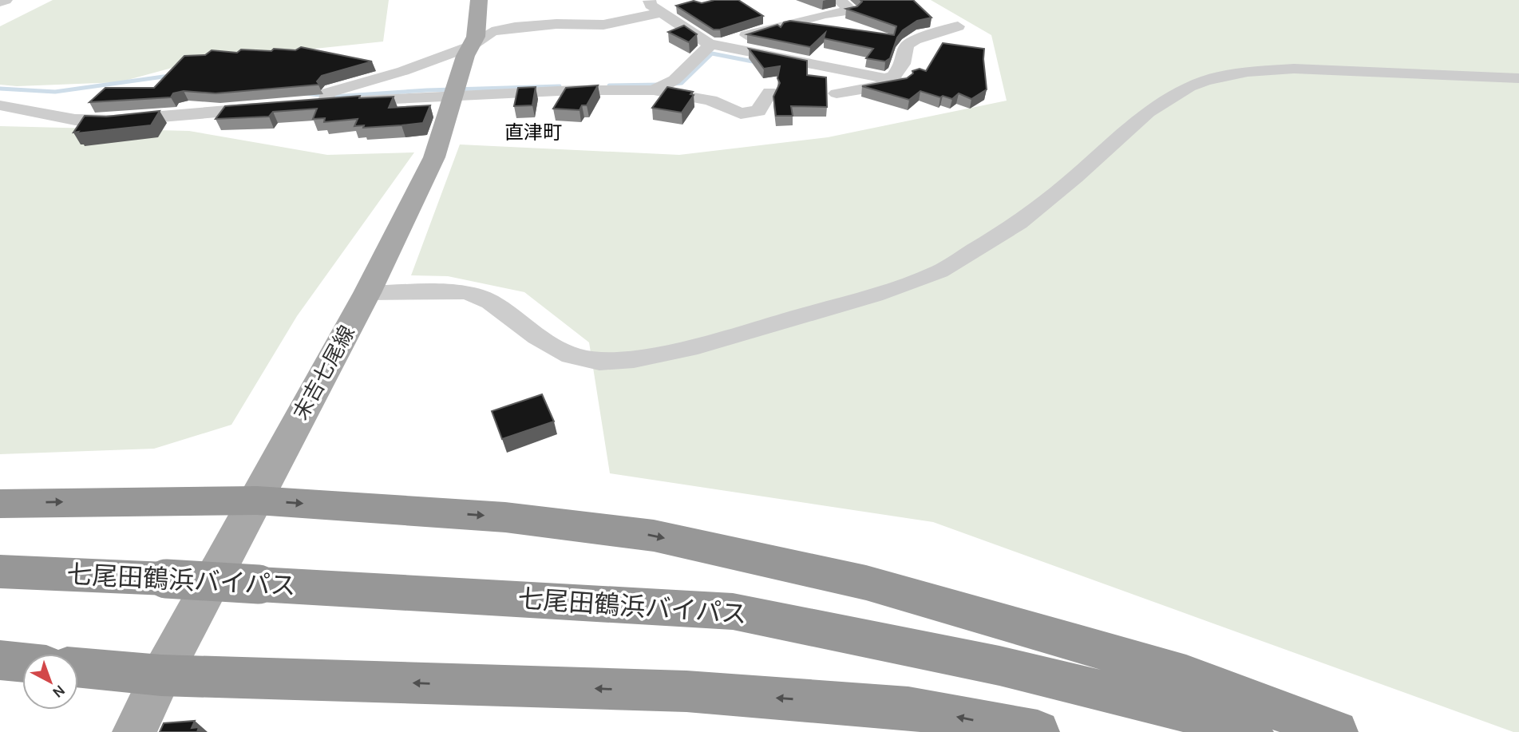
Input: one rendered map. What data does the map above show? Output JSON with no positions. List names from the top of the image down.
{
  "streets": {
    "highway": ["七尾田鶴浜バイパス"],
    "main road": ["末吉七尾線"]
  },
  "districts": ["直津町"],
  "north": "bottom right"
}
